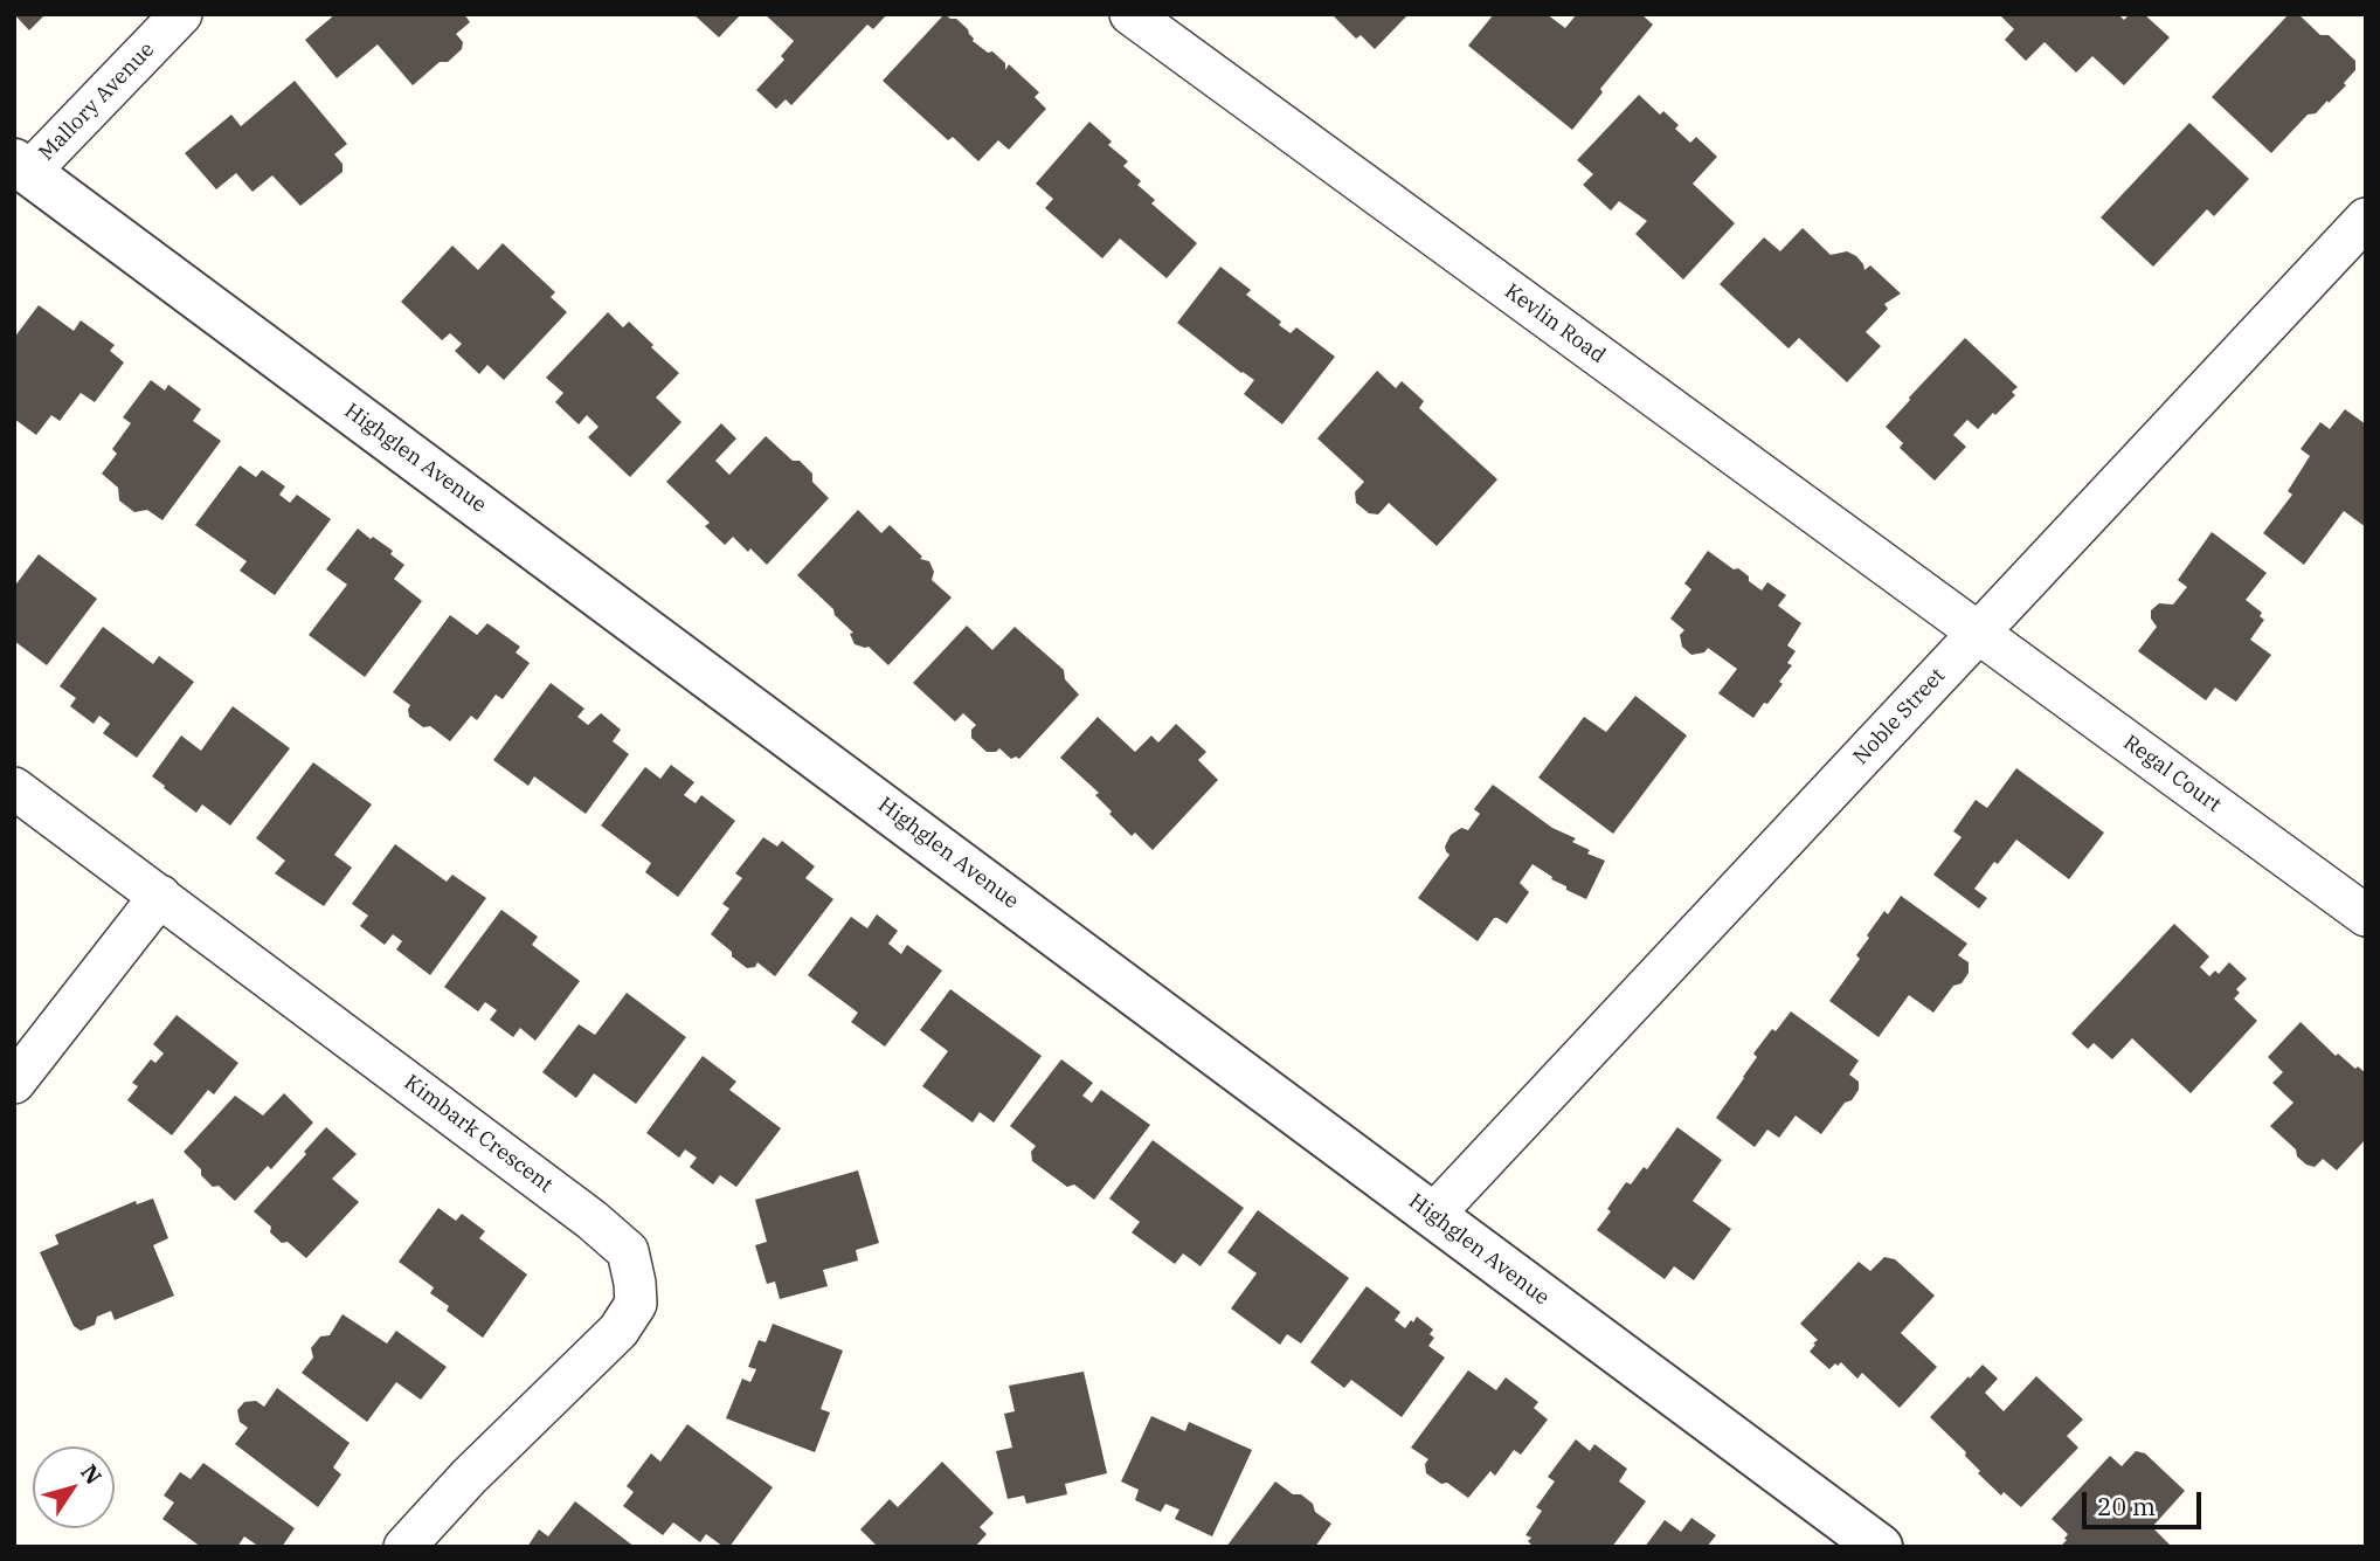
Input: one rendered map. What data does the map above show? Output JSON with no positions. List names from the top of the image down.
{
  "streets": {
    "street": [
      "Mallory Avenue",
      "Kevlin Road",
      "Highglen Avenue",
      "Noble Street",
      "Regal Court",
      "Kimbark Crescent"
    ]
  },
  "crossings": [
    ["Mallory Avenue", "Highglen Avenue"],
    ["Kevlin Road", "Noble Street"],
    ["Kevlin Road", "Regal Court"],
    ["Highglen Avenue", "Noble Street"],
    ["Noble Street", "Regal Court"]
  ],
  "scale_bar": "20 m",
  "north": "top right"
}
